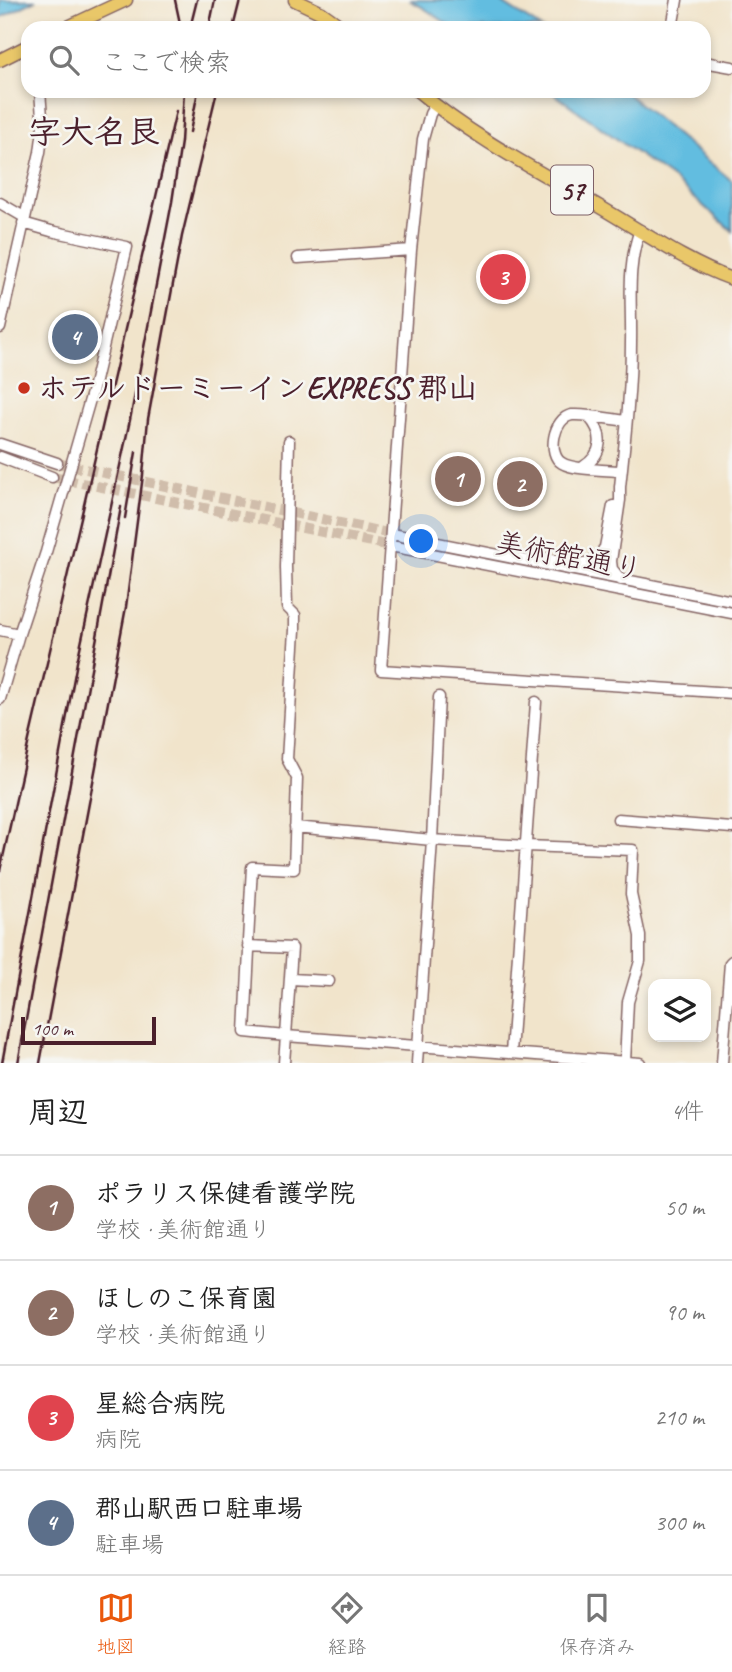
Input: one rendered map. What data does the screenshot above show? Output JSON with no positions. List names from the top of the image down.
{
  "streets": {
    "main road": ["57"],
    "street": ["美術館通り"]
  },
  "districts": ["字大名艮"],
  "places": ["ホテルドーミーインEXPRESS 郡山"],
  "scale_bar": "100 m",
  "page": {
    "search": "ここで検索",
    "pins": [
      "3",
      "4",
      "1",
      "2"
    ],
    "scale": "100 m",
    "heading": ["周辺", "4件"],
    "list": [
      {
        "mark": "1",
        "name": "ポラリス保健看護学院",
        "note": "学校 · 美術館通り",
        "value": "50 m"
      },
      {
        "mark": "2",
        "name": "ほしのこ保育園",
        "note": "学校 · 美術館通り",
        "value": "90 m"
      },
      {
        "mark": "3",
        "name": "星総合病院",
        "note": "病院",
        "value": "210 m"
      },
      {
        "mark": "4",
        "name": "郡山駅西口駐車場",
        "note": "駐車場",
        "value": "300 m"
      }
    ],
    "nav": ["地図", "経路", "保存済み"]
  }
}
